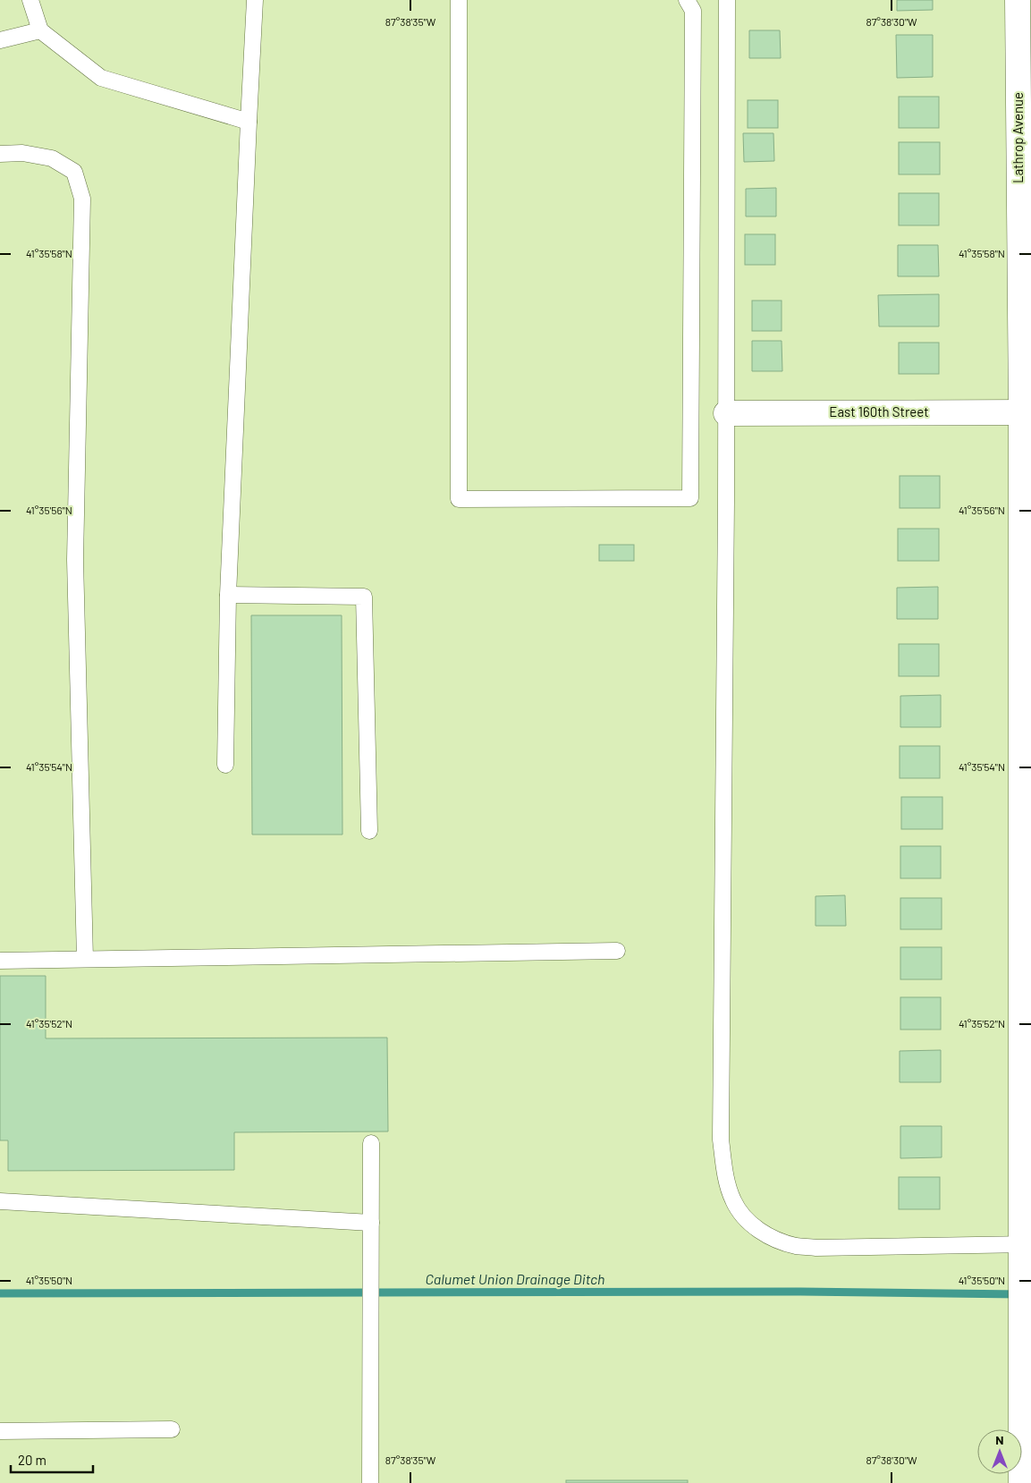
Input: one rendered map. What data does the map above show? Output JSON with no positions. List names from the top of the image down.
{
  "streets": {
    "street": ["Lathrop Avenue", "East 160th Street"]
  },
  "crossings": [
    ["Lathrop Avenue", "East 160th Street"]
  ],
  "water": ["Calumet Union Drainage Ditch"],
  "scale_bar": "20 m",
  "north": "top",
  "coordinates": [
    "87°38'35\"W",
    "87°38'30\"W",
    "41°35'58\"N",
    "41°35'56\"N",
    "41°35'54\"N",
    "41°35'52\"N",
    "41°35'50\"N"
  ]
}
